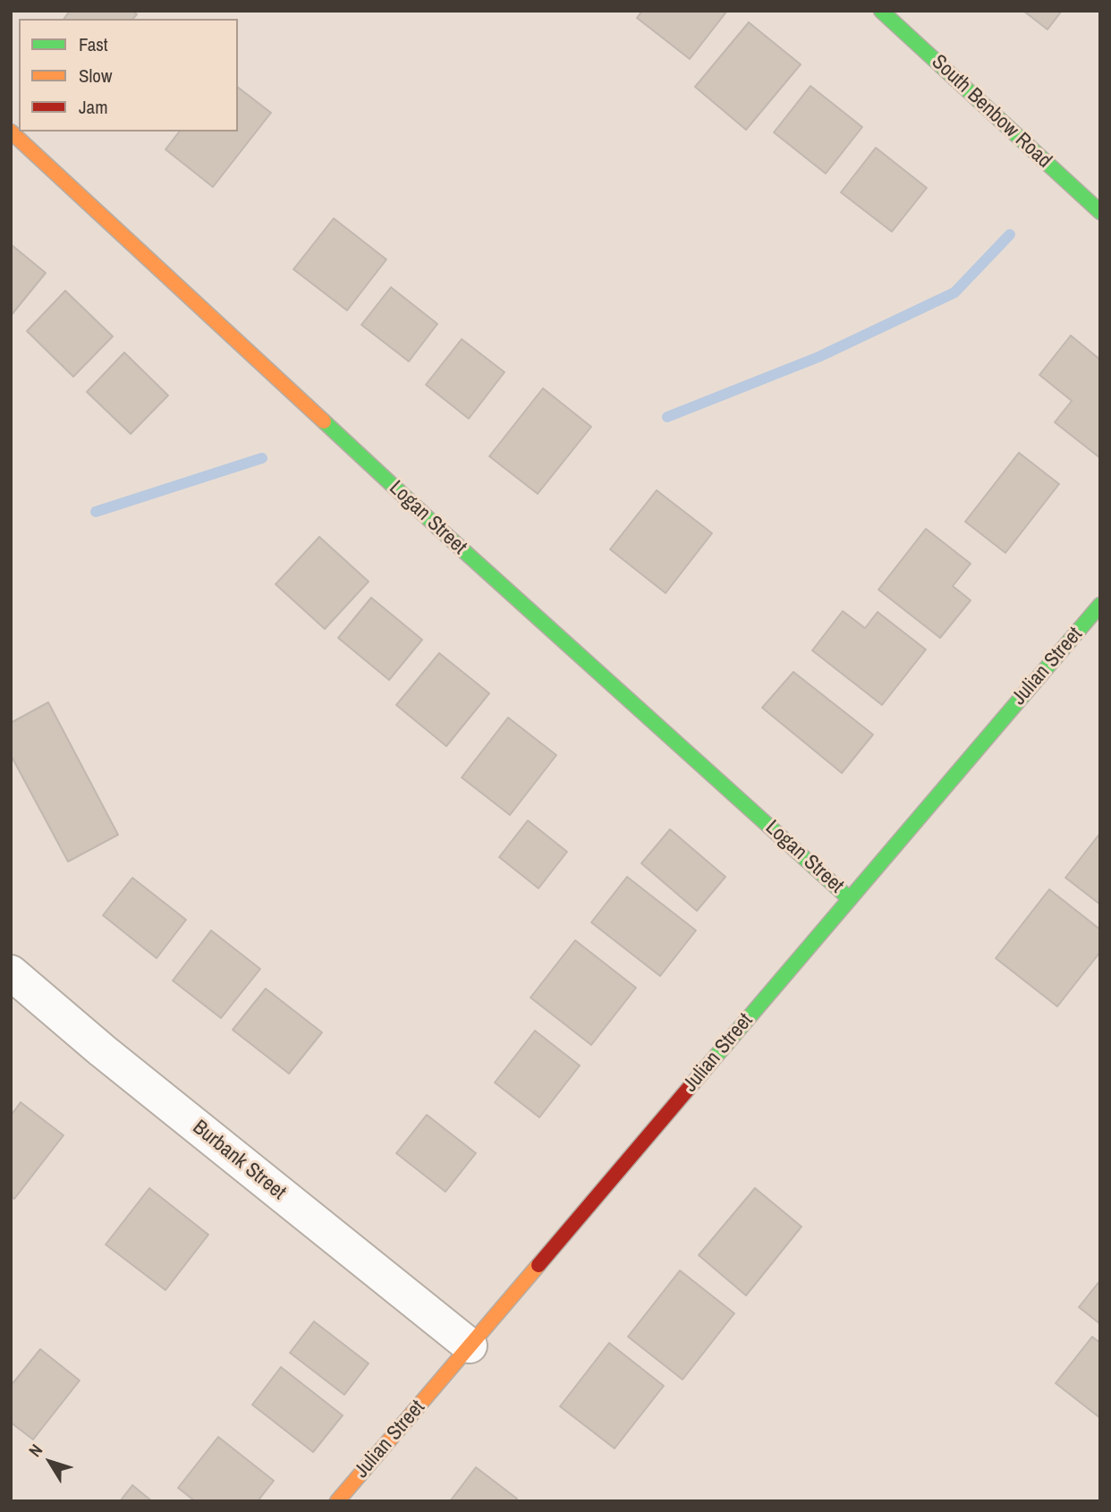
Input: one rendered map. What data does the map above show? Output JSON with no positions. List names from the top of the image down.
{
  "streets": {
    "street": [
      "South Benbow Road",
      "Logan Street",
      "Julian Street",
      "Burbank Street"
    ]
  },
  "crossings": [
    ["Logan Street", "Julian Street"],
    ["Julian Street", "Burbank Street"]
  ],
  "legend": ["Fast", "Slow", "Jam"],
  "north": "top left"
}
